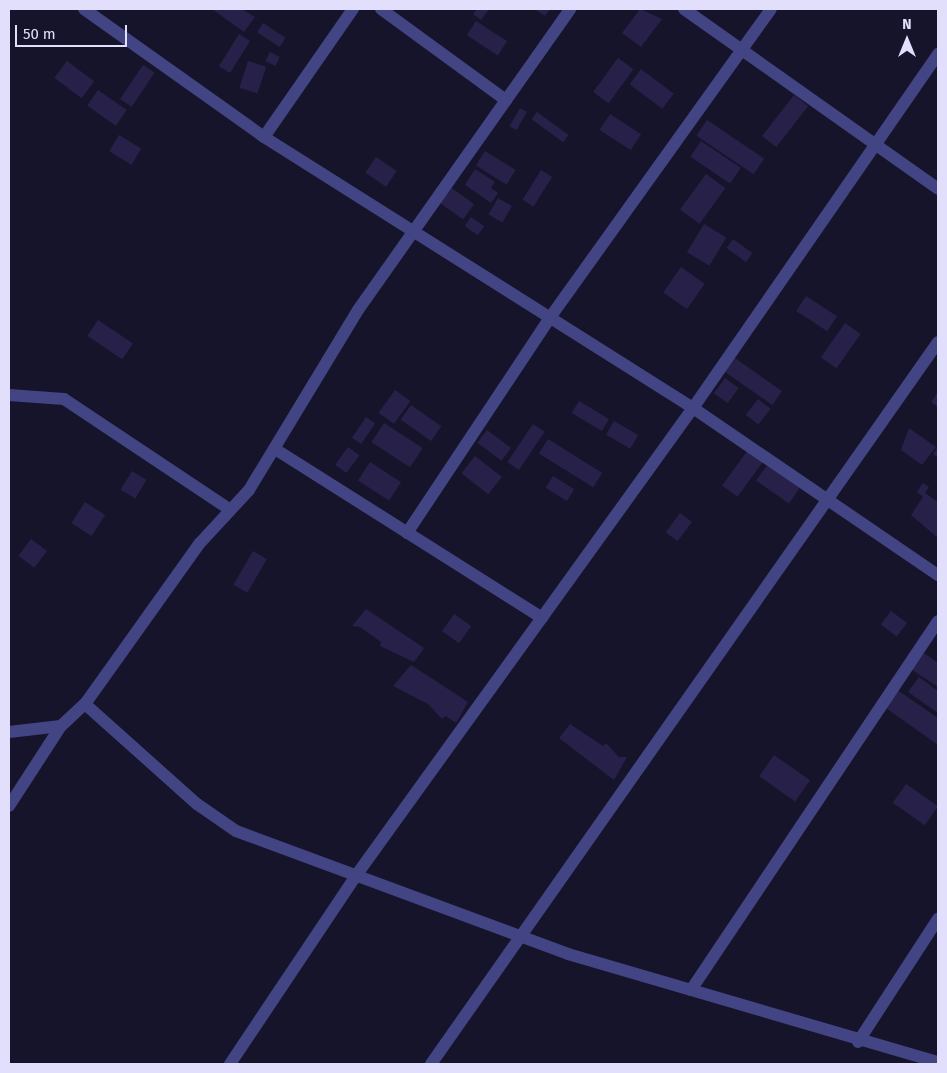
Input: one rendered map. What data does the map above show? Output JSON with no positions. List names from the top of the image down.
{
  "scale_bar": "50 m",
  "north": "top"
}
